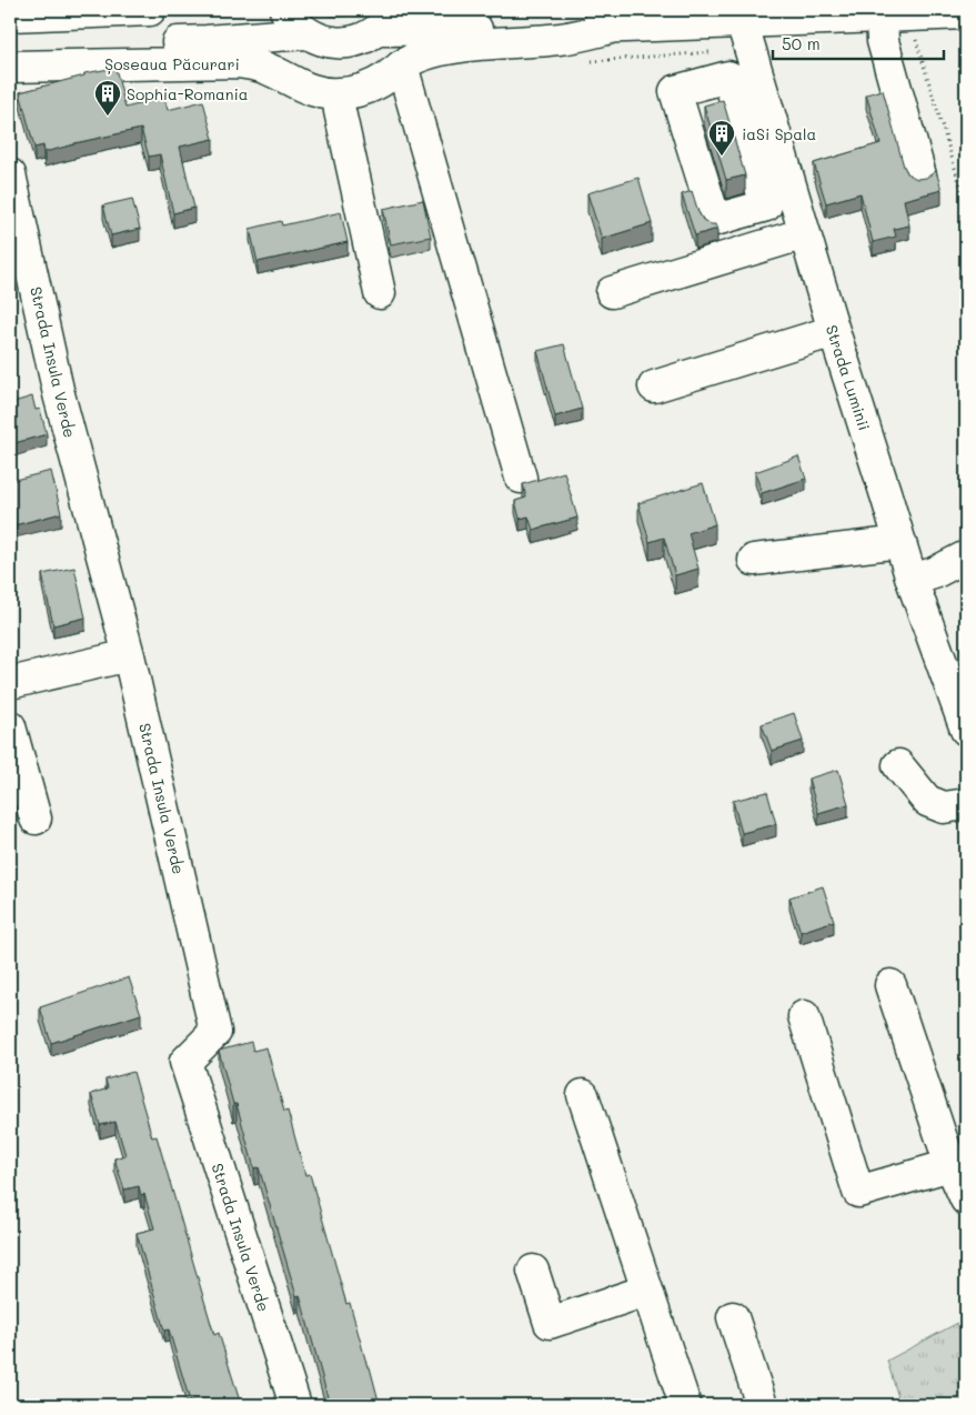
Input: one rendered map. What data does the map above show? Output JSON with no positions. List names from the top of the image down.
{
  "streets": {
    "main road": ["Șoseaua Păcurari", "Strada Insula Verde", "Strada Luminii"]
  },
  "places": {
    "building": ["Sophia-Romania", "iaSi Spala"]
  },
  "scale_bar": "50 m"
}
